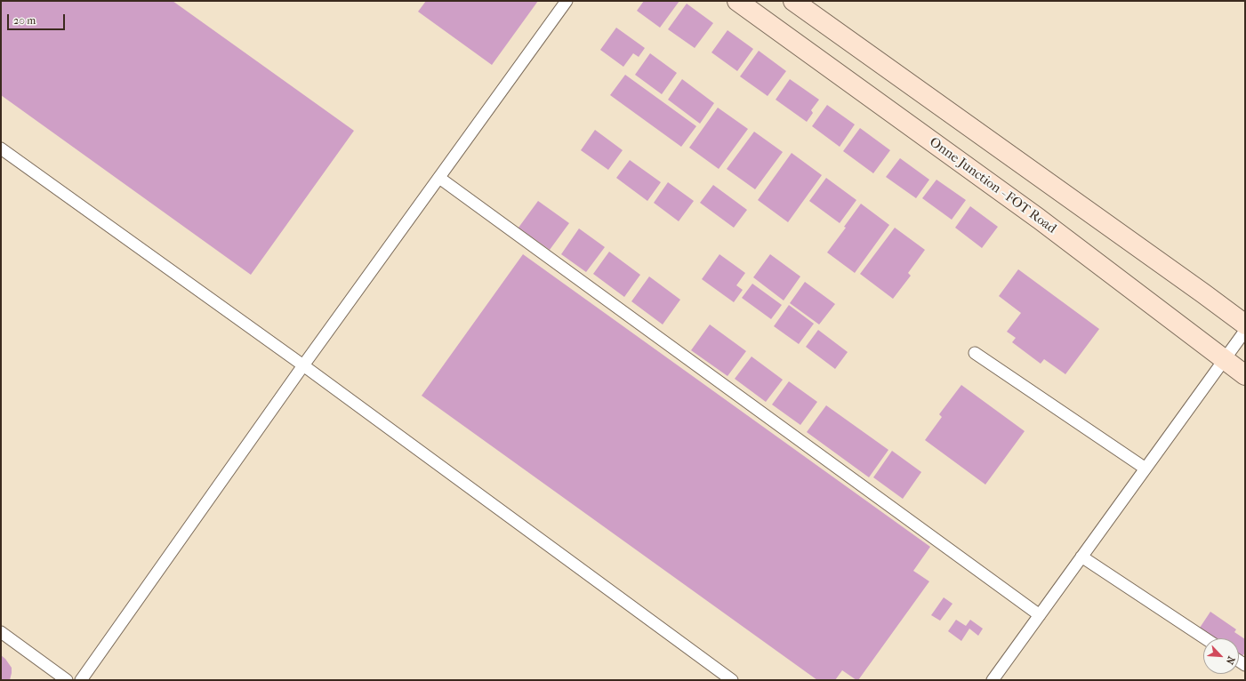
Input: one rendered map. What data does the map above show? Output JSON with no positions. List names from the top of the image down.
{
  "streets": {
    "street": ["Onne Junction - FOT Road"]
  },
  "scale_bar": "20 m",
  "north": "bottom right"
}
